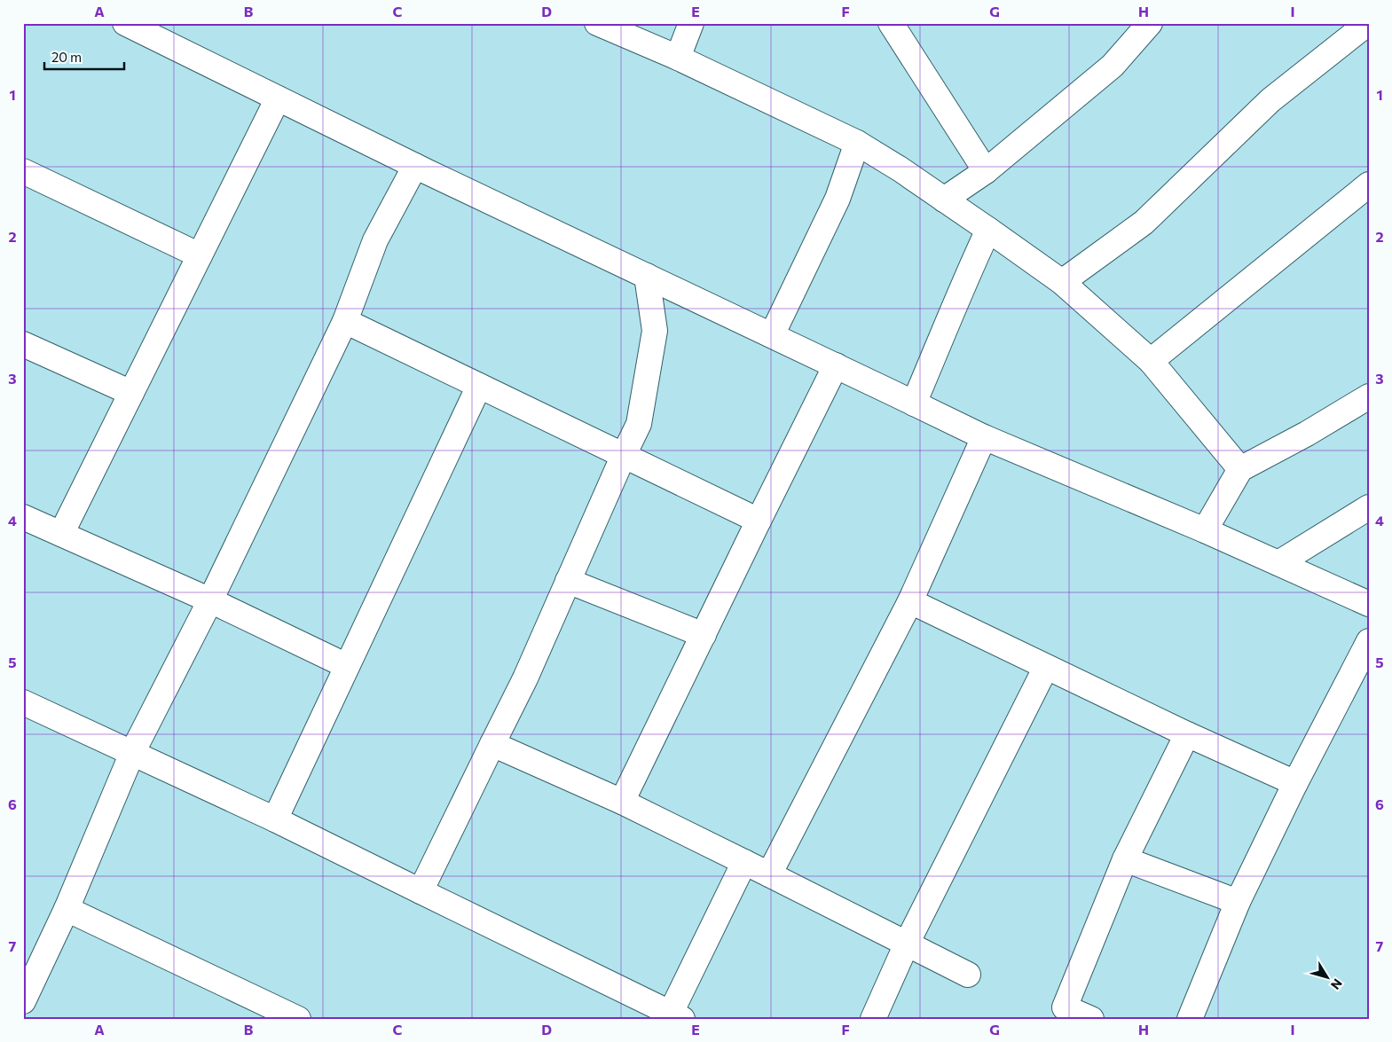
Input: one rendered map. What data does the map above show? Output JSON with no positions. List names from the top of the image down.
{
  "scale_bar": "20 m",
  "north": "bottom right",
  "grid": {
    "columns": [
      "A",
      "B",
      "C",
      "D",
      "E",
      "F",
      "G",
      "H",
      "I"
    ],
    "rows": [
      "1",
      "2",
      "3",
      "4",
      "5",
      "6",
      "7"
    ]
  }
}
